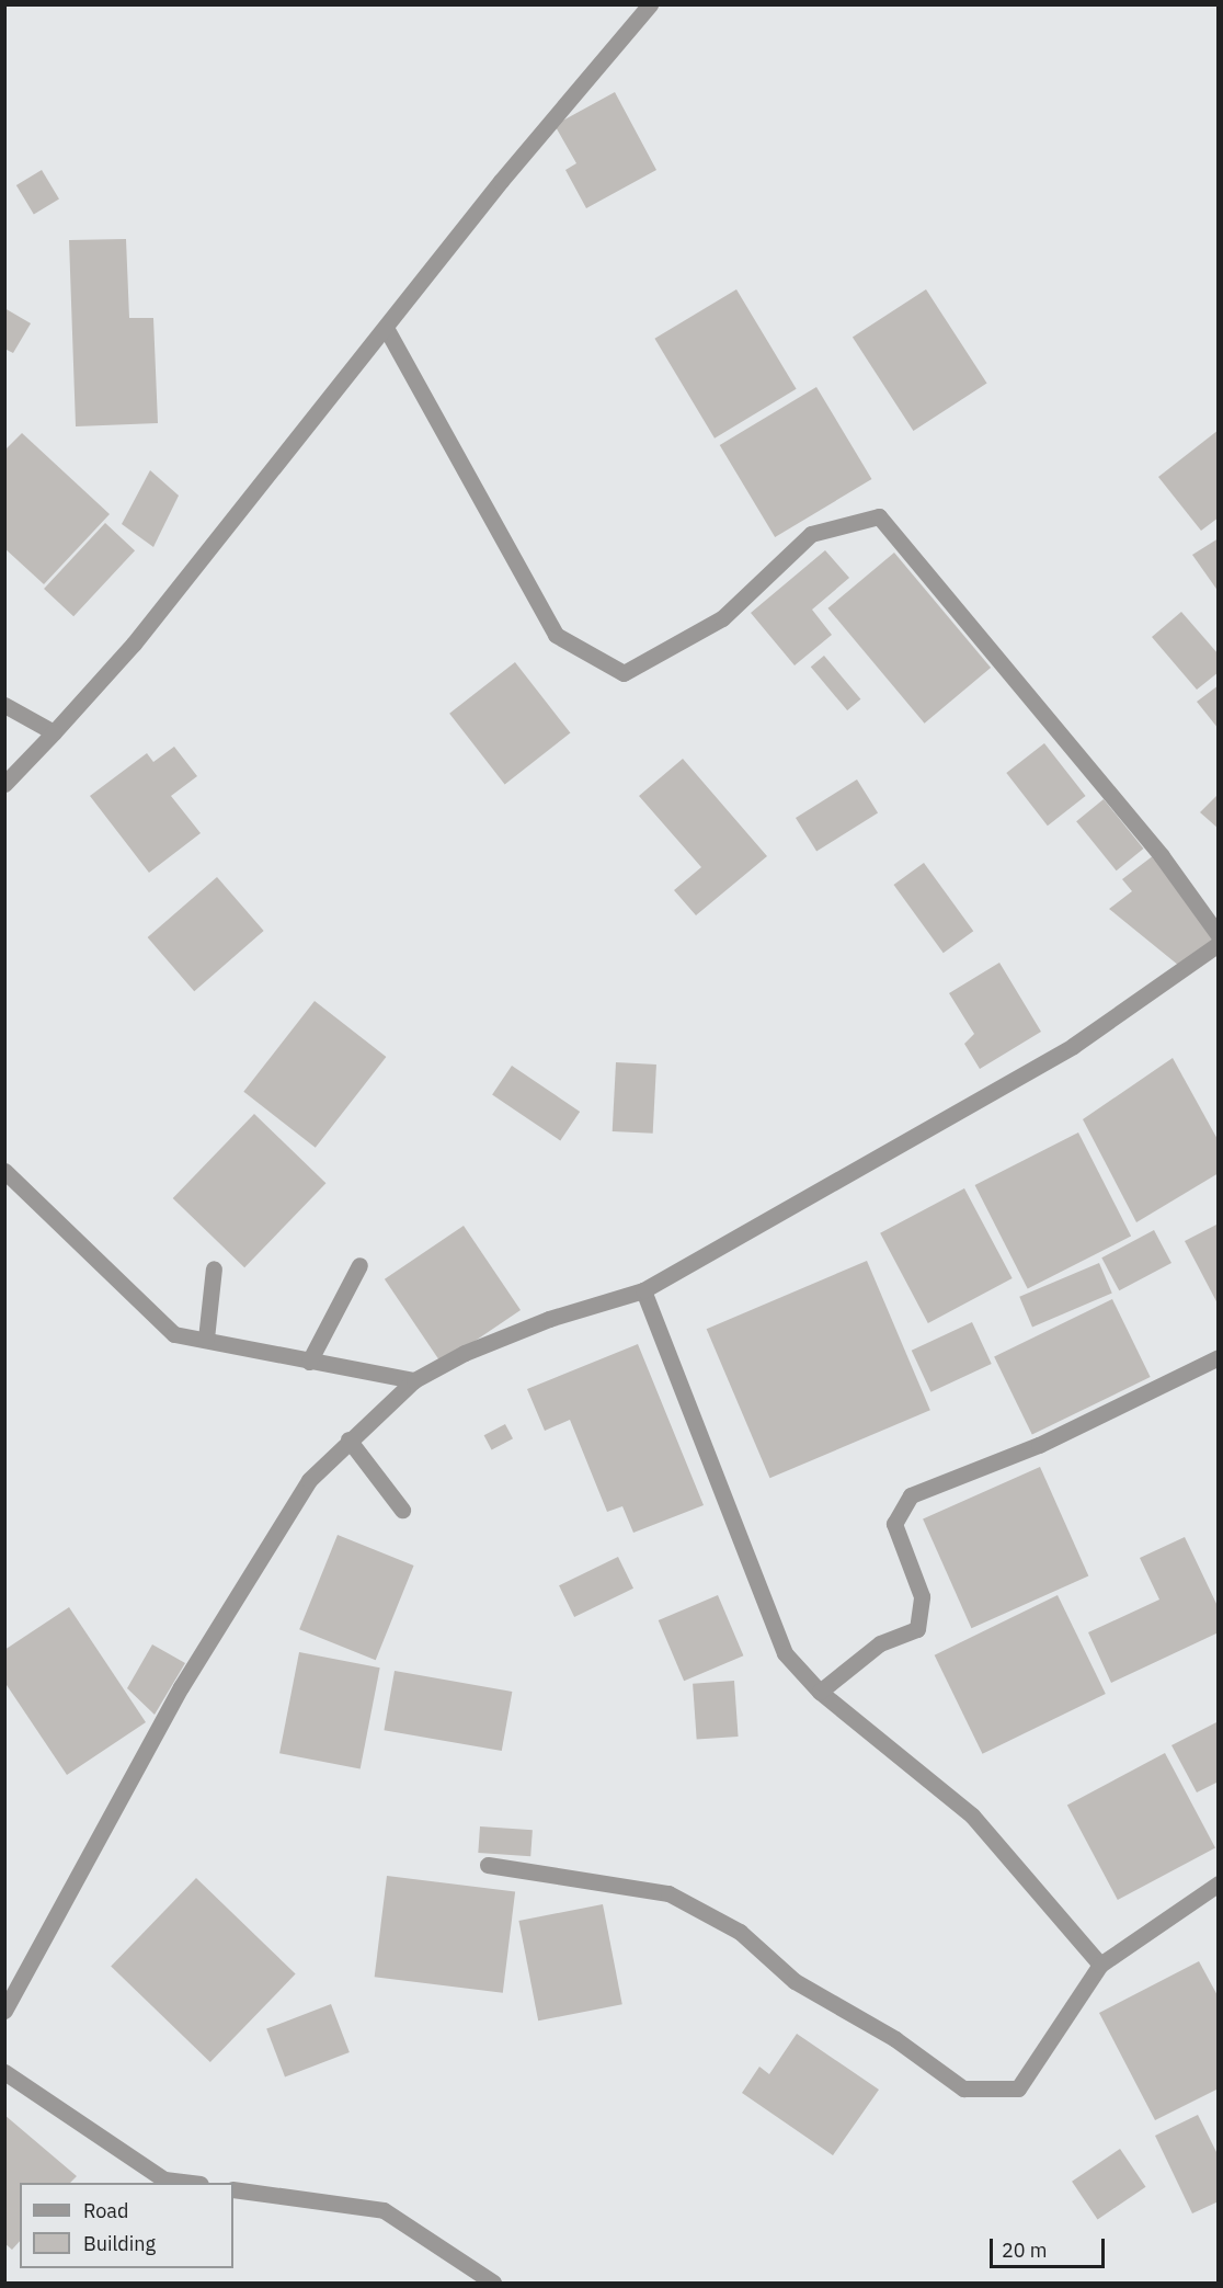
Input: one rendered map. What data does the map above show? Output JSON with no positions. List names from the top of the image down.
{
  "legend": ["Road", "Building"],
  "scale_bar": "20 m"
}
